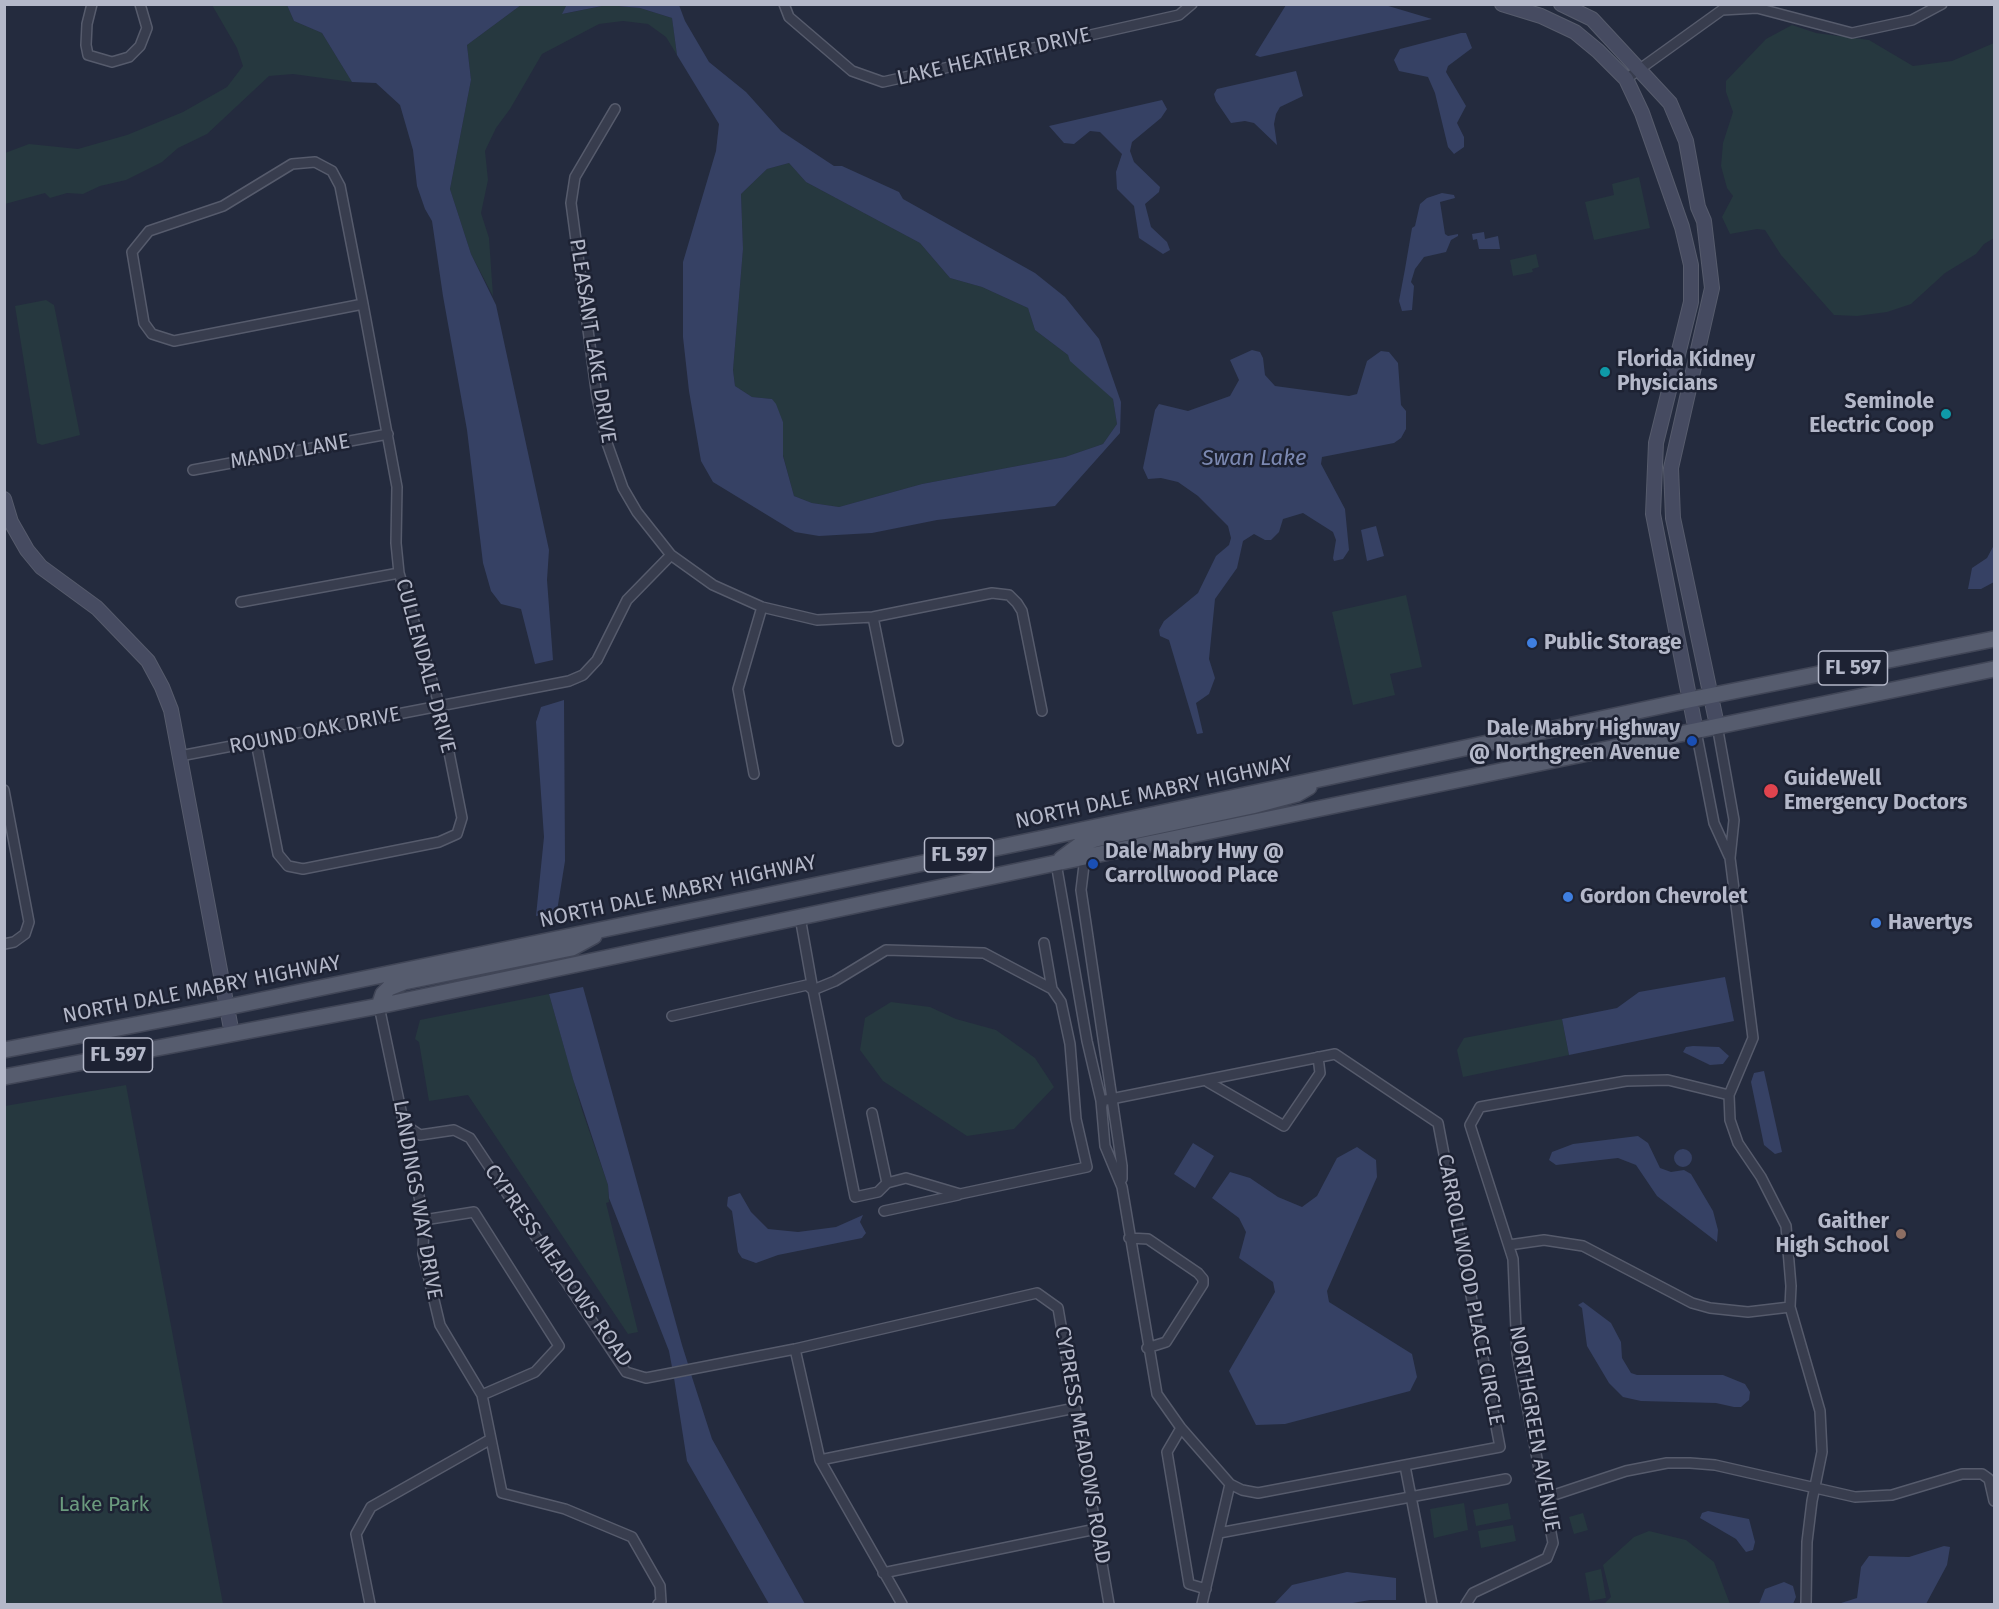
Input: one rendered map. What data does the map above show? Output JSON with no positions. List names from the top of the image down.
{
  "streets": {
    "main road": ["FL 597", "NORTH DALE MABRY HIGHWAY"],
    "street": [
      "LAKE HEATHER DRIVE",
      "PLEASANT LAKE DRIVE",
      "MANDY LANE",
      "CULLENDALE DRIVE",
      "ROUND OAK DRIVE",
      "LANDINGS WAY DRIVE",
      "CYPRESS MEADOWS ROAD",
      "CARROLLWOOD PLACE CIRCLE",
      "NORTHGREEN AVENUE"
    ]
  },
  "crossings": [
    ["PLEASANT LAKE DRIVE", "ROUND OAK DRIVE"],
    ["MANDY LANE", "CULLENDALE DRIVE"],
    ["CULLENDALE DRIVE", "ROUND OAK DRIVE"],
    ["FL 597", "LANDINGS WAY DRIVE"],
    ["LANDINGS WAY DRIVE", "CYPRESS MEADOWS ROAD"]
  ],
  "water": ["Swan Lake"],
  "parks": ["Lake Park"],
  "places": [
    "Florida Kidney Physicians",
    "Seminole Electric Coop",
    "Public Storage",
    "Dale Mabry Highway @ Northgreen Avenue",
    "GuideWell Emergency Doctors",
    "Dale Mabry Hwy @ Carrollwood Place",
    "Gordon Chevrolet",
    "Havertys",
    "Gaither High School"
  ]
}
